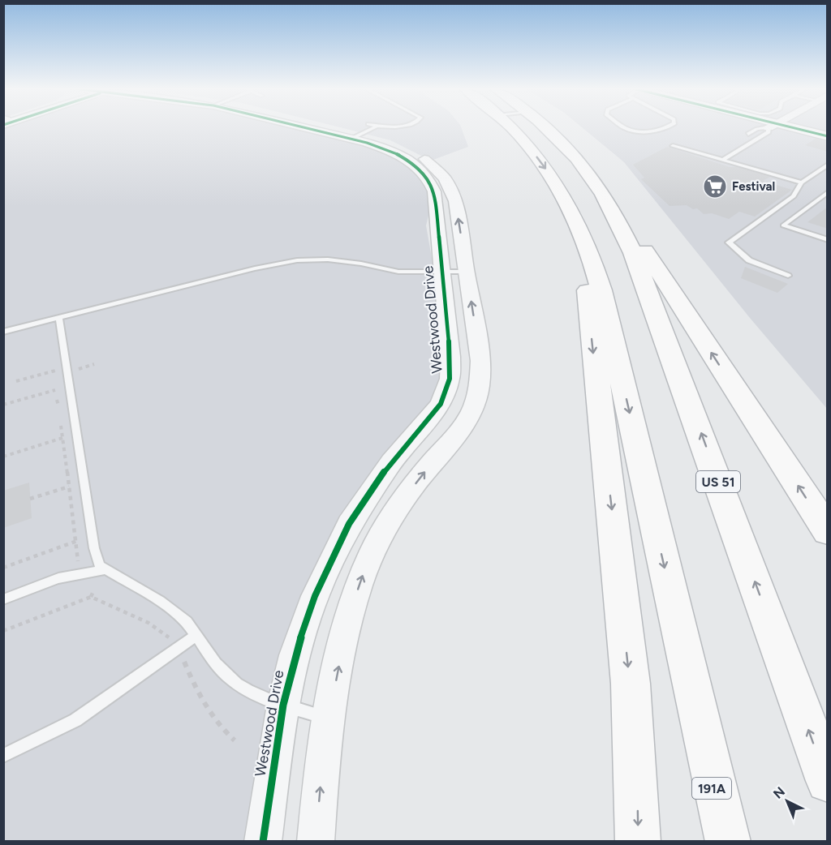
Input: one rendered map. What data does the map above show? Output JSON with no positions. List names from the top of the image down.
{
  "streets": {
    "highway": ["US 51", "191A"],
    "street": ["Westwood Drive"]
  },
  "places": {
    "supermarket": ["Festival"]
  },
  "north": "top left"
}
